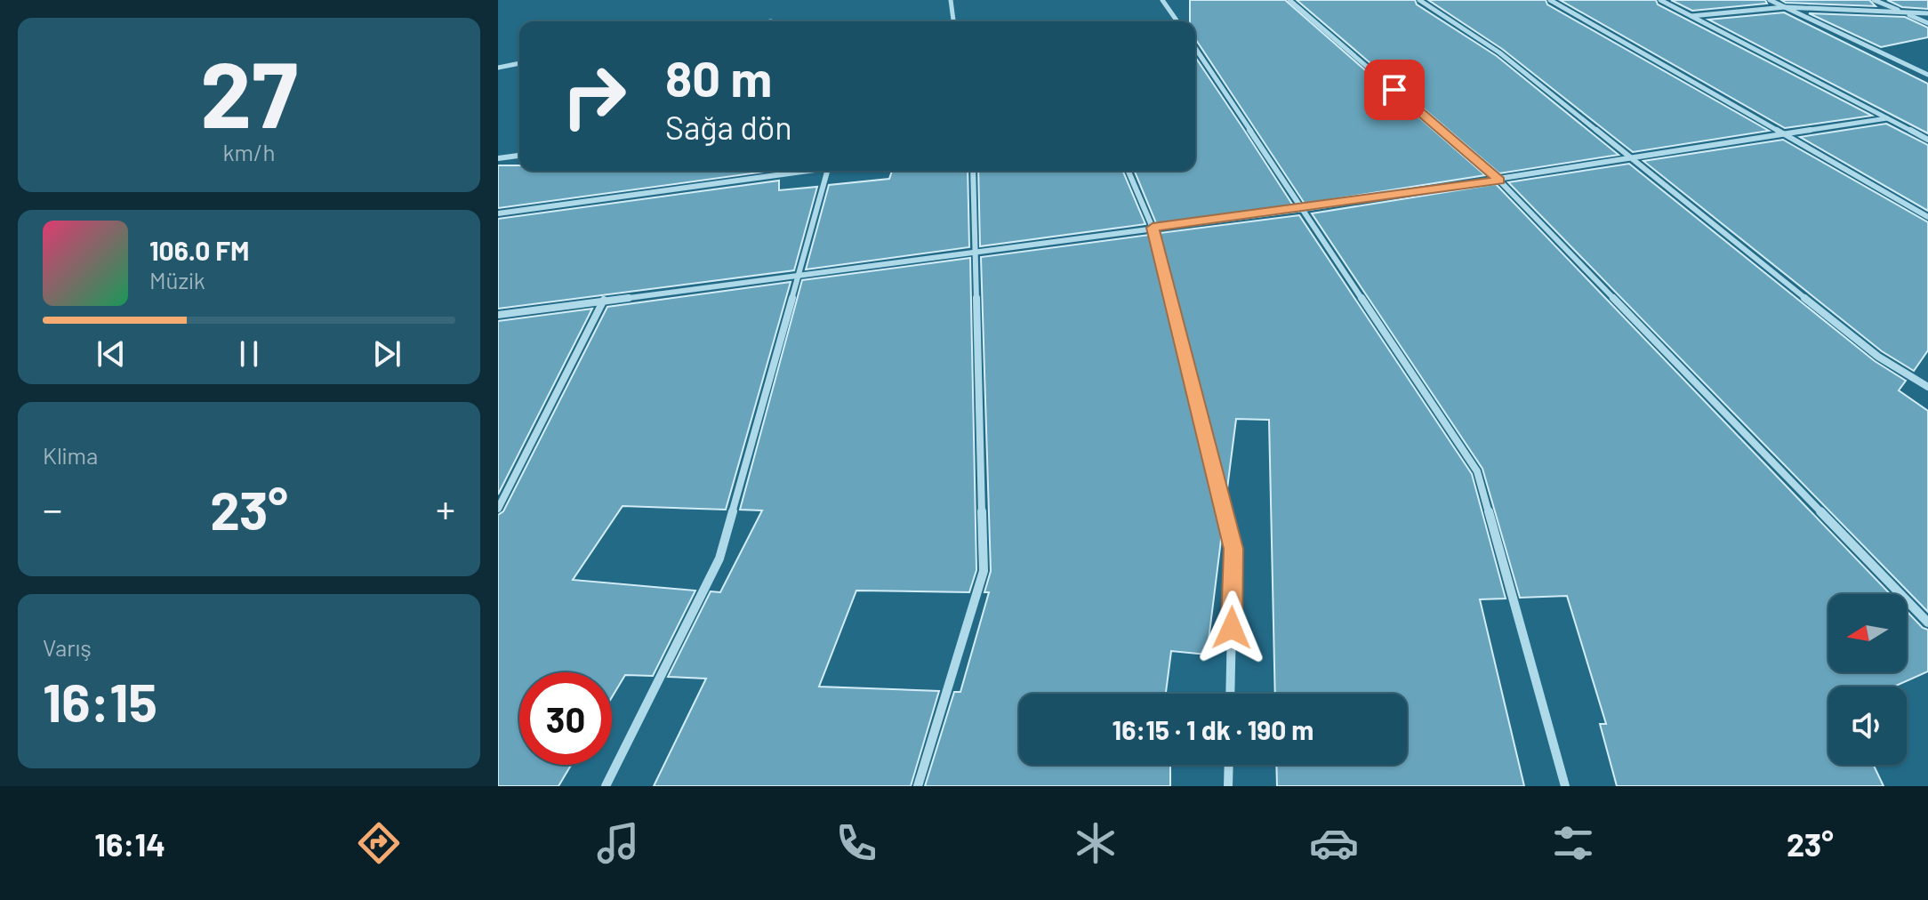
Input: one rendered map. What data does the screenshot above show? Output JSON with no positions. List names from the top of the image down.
{
  "north": "left",
  "page": {
    "tile": [
      ["27", "km/h"],
      "Klima",
      ["Varış", "16:15"]
    ],
    "turn": ["80 m", "Sağa dön"],
    "song": ["106.0 FM", "Müzik"],
    "heat": ["−", "23°", "+"],
    "limit": "30",
    "trip": "16:15 · 1 dk · 190 m",
    "tabs": ["16:14", "23°"]
  }
}
